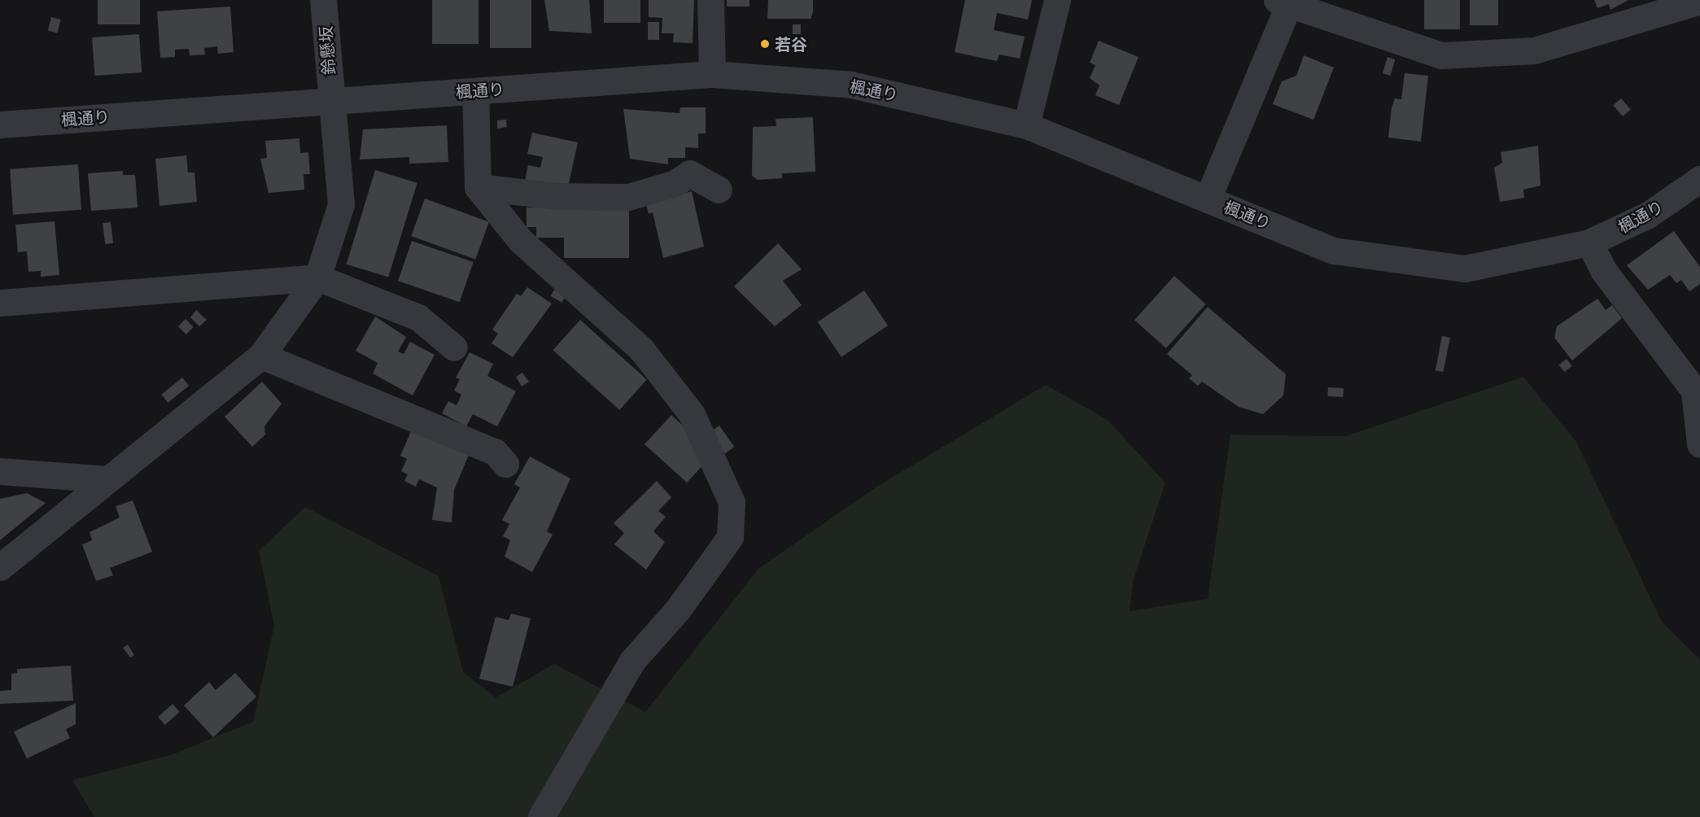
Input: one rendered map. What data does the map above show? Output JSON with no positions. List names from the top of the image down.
{
  "streets": {
    "street": ["鈴懸坂", "楓通り"]
  },
  "crossings": [
    ["鈴懸坂", "楓通り"]
  ],
  "places": ["若谷"]
}
